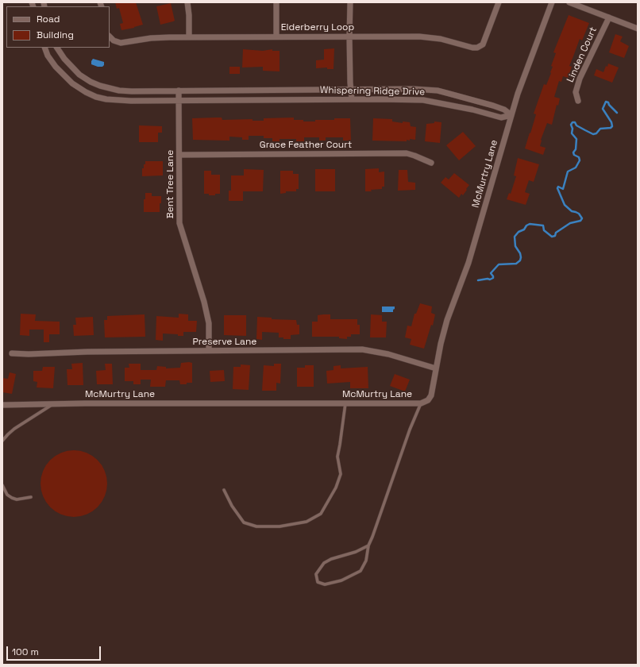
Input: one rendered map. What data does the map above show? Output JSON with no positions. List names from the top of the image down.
{
  "streets": {
    "street": [
      "Elderberry Loop",
      "Linden Court",
      "Whispering Ridge Drive",
      "Grace Feather Court",
      "McMurtry Lane",
      "Bent Tree Lane",
      "Preserve Lane"
    ]
  },
  "crossings": [
    ["Whispering Ridge Drive", "McMurtry Lane"],
    ["Whispering Ridge Drive", "Bent Tree Lane"],
    ["Grace Feather Court", "Bent Tree Lane"],
    ["McMurtry Lane", "Preserve Lane"],
    ["Bent Tree Lane", "Preserve Lane"]
  ],
  "legend": ["Road", "Building"],
  "scale_bar": "100 m"
}
